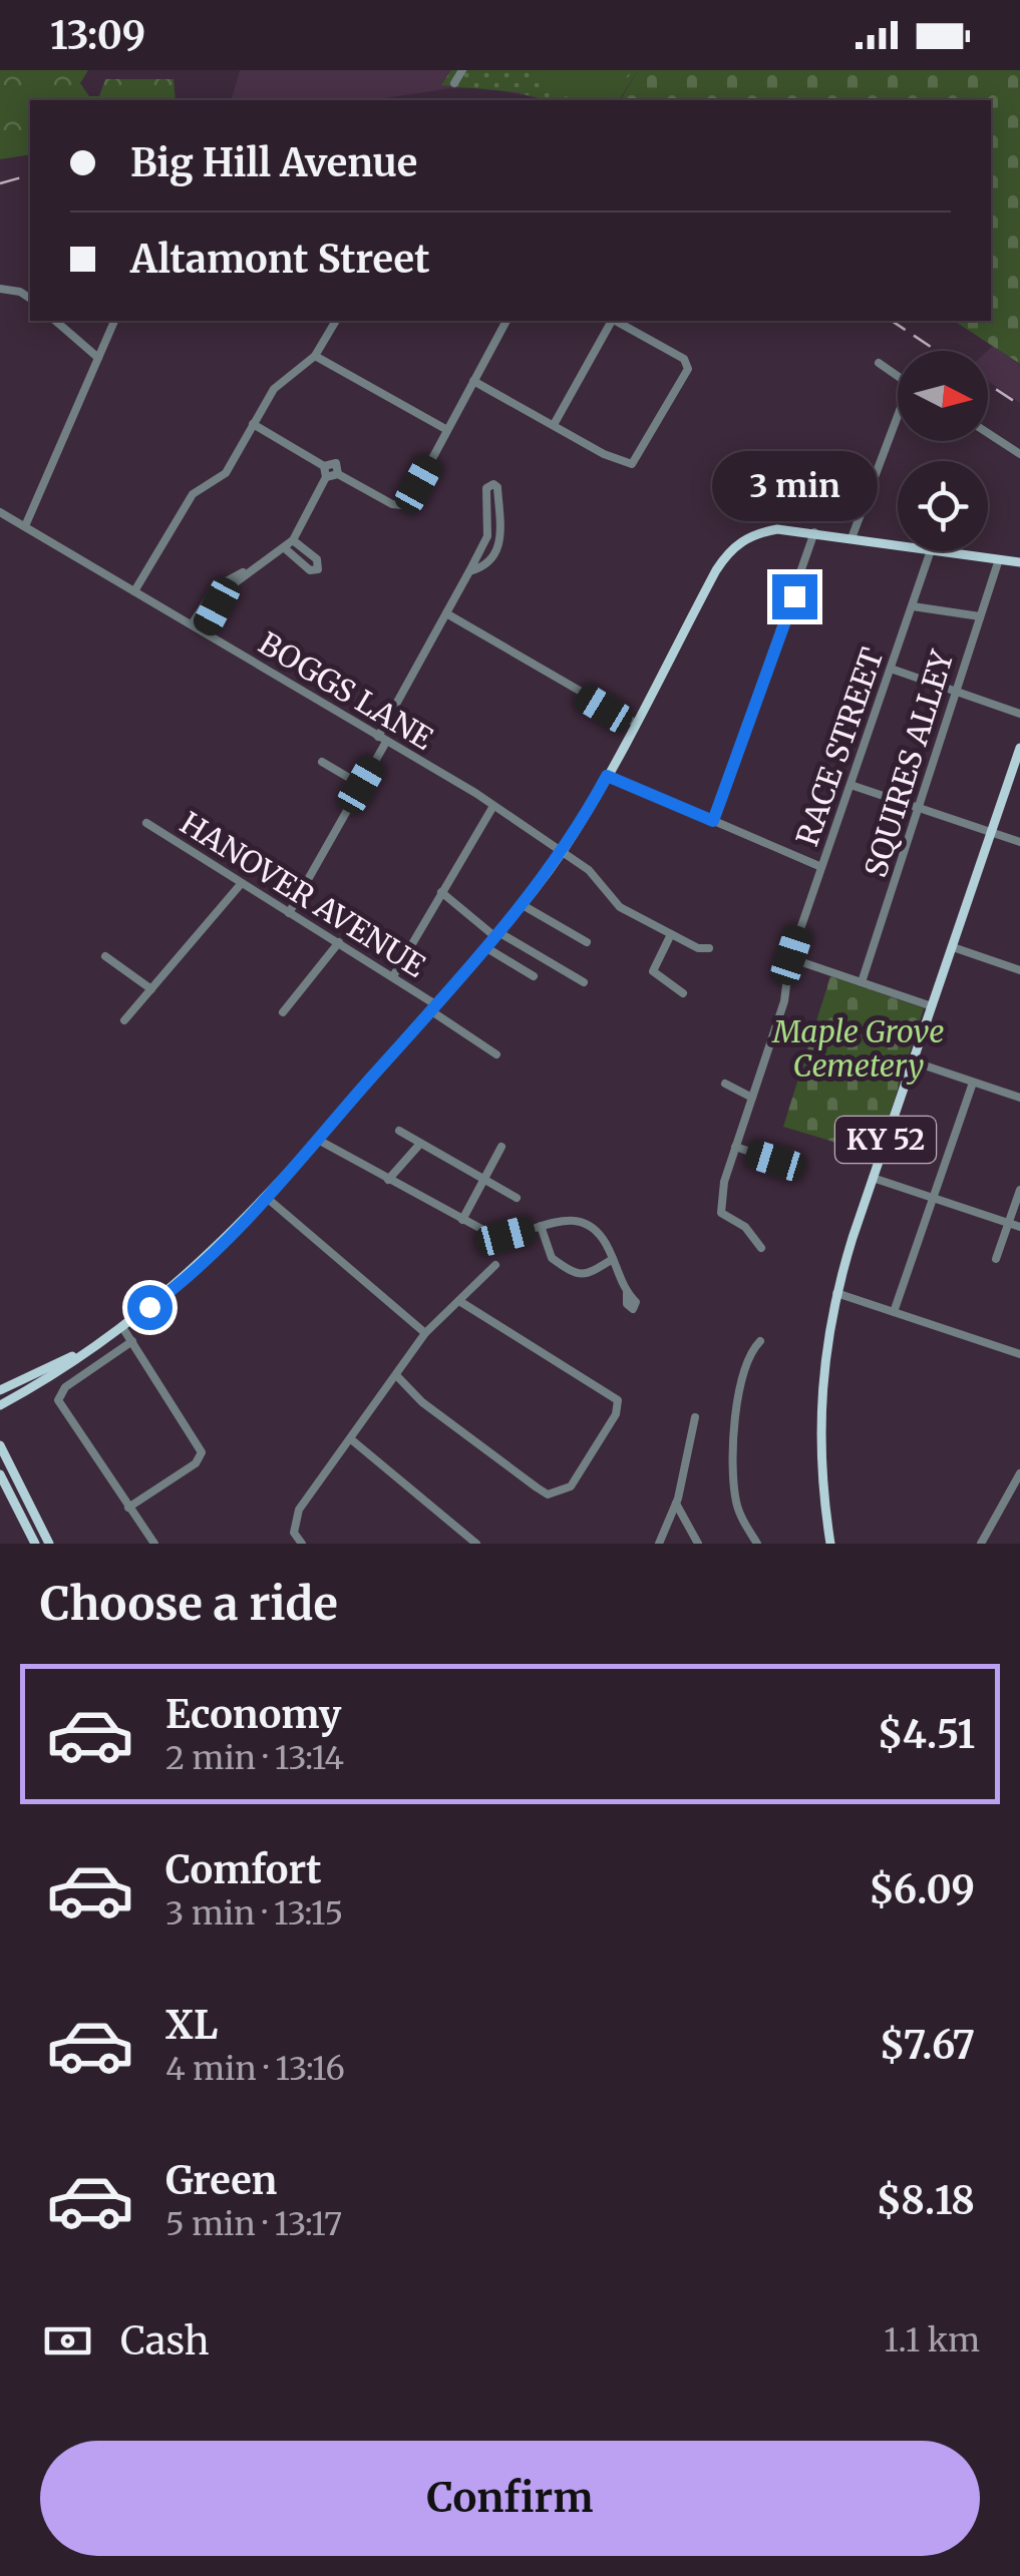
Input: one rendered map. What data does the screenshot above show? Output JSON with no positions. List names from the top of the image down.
{
  "streets": {
    "main road": ["KY 52"],
    "street": [
      "BOGGS LANE",
      "RACE STREET",
      "SQUIRES ALLEY",
      "HANOVER AVENUE"
    ]
  },
  "parks": ["Maple Grove Cemetery"],
  "north": "right",
  "page": {
    "status": "13:09",
    "banner": ["Big Hill Avenue", "Altamont Street"],
    "bubble": "3 min",
    "heading": "Choose a ride",
    "list": [
      {
        "name": "Economy",
        "note": "2 min · 13:14",
        "value": "$4.51"
      },
      {
        "name": "Comfort",
        "note": "3 min · 13:15",
        "value": "$6.09"
      },
      {
        "name": "XL",
        "note": "4 min · 13:16",
        "value": "$7.67"
      },
      {
        "name": "Green",
        "note": "5 min · 13:17",
        "value": "$8.18"
      }
    ],
    "pay": ["Cash", "1.1 km"],
    "buttons": "Confirm"
  }
}
